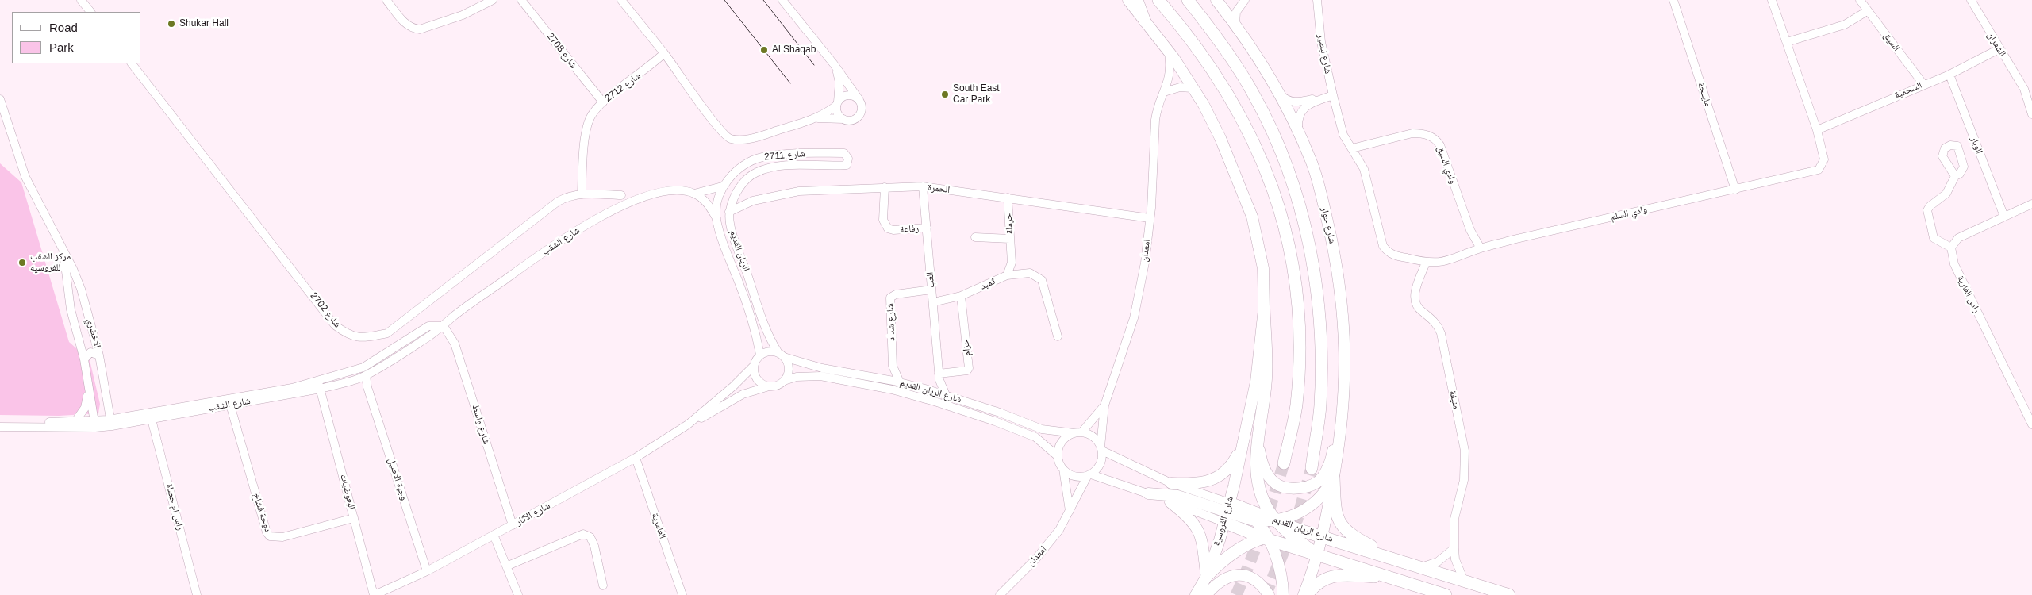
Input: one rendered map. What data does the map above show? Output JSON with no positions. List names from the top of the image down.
{
  "streets": {
    "highway": ["شارع الريان القديم"],
    "main road": ["شارع حوار", "شارع الفروسية"],
    "street": [
      "السيق",
      "الشعران",
      "شارع 2708",
      "شارع لبصير",
      "شارع 2712",
      "السحمية",
      "مليــحة",
      "الوبار",
      "شارع 2711",
      "وادي السيق",
      "الحمرة",
      "وادي السلم",
      "حرملة",
      "رفاعة",
      "شارع الشقب",
      "الريان القديم",
      "امعدان",
      "العب",
      "ثميد",
      "راس الغارية",
      "شارع 2702",
      "شارع شداد",
      "الاخضري",
      "حزام",
      "منيفة",
      "شارع واسط",
      "وجبة الاصيل",
      "البعوضيات",
      "راس ام حصاة",
      "دوحة فشاخ",
      "شارع الآثار",
      "العامرية"
    ]
  },
  "crossings": [
    ["السيق", "السحمية"],
    ["الشعران", "السحمية"],
    ["شارع 2708", "شارع 2712"],
    ["شارع لبصير", "وادي السيق"],
    ["شارع لبصير", "وادي السلم"],
    ["شارع 2712", "شارع 2702"],
    ["السحمية", "الوبار"],
    ["السحمية", "وادي السلم"],
    ["مليــحة", "وادي السلم"],
    ["شارع 2711", "شارع الشقب"],
    ["شارع 2711", "الريان القديم"],
    ["وادي السيق", "وادي السلم"],
    ["الحمرة", "حرملة"],
    ["الحمرة", "رفاعة"],
    ["الحمرة", "الريان القديم"],
    ["الحمرة", "امعدان"],
    ["الحمرة", "العب"],
    ["وادي السلم", "منيفة"],
    ["حرملة", "ثميد"],
    ["رفاعة", "العب"],
    ["شارع الشقب", "الريان القديم"],
    ["شارع الشقب", "الاخضري"],
    ["شارع الشقب", "شارع واسط"],
    ["شارع الشقب", "وجبة الاصيل"],
    ["شارع الشقب", "البعوضيات"],
    ["شارع الشقب", "راس ام حصاة"],
    ["شارع الشقب", "دوحة فشاخ"],
    ["الريان القديم", "شارع الريان القديم"],
    ["الريان القديم", "شارع الآثار"],
    ["امعدان", "شارع الريان القديم"],
    ["العب", "ثميد"],
    ["العب", "شارع شداد"],
    ["العب", "حزام"],
    ["العب", "شارع الريان القديم"],
    ["ثميد", "حزام"],
    ["شارع شداد", "شارع الريان القديم"],
    ["شارع الريان القديم", "منيفة"],
    ["شارع الريان القديم", "شارع الآثار"],
    ["شارع الريان القديم", "شارع الفروسية"],
    ["شارع واسط", "شارع الآثار"],
    ["وجبة الاصيل", "شارع الآثار"],
    ["البعوضيات", "دوحة فشاخ"],
    ["البعوضيات", "شارع الآثار"],
    ["شارع الآثار", "العامرية"]
  ],
  "places": [
    "Shukar Hall",
    "Al Shaqab",
    "South East Car Park",
    "مركز الشقب للفروسيه"
  ],
  "legend": ["Road", "Park"]
}
